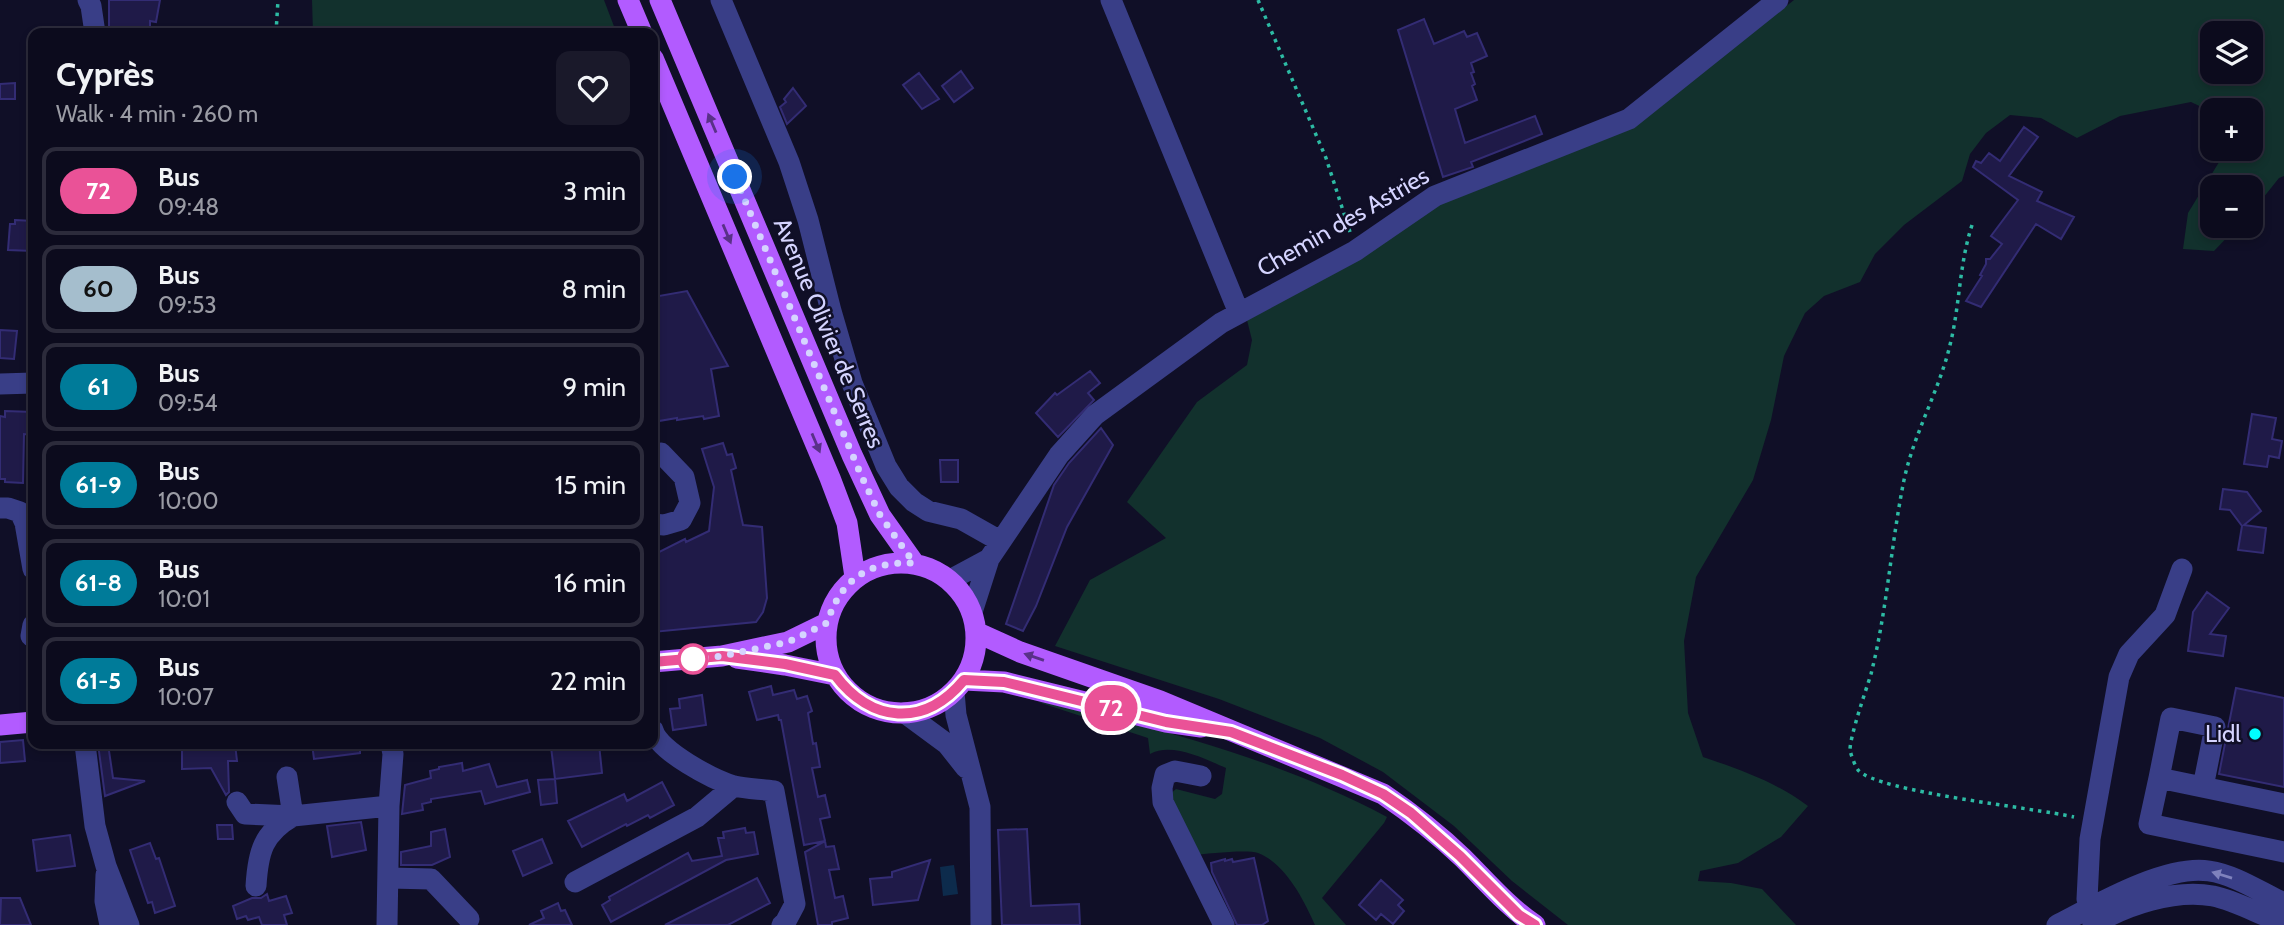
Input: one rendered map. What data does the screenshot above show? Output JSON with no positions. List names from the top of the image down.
{
  "streets": {
    "main road": ["Avenue Olivier de Serres"],
    "street": ["Chemin des Astries"]
  },
  "crossings": [
    ["Chemin des Astries", "Avenue Olivier de Serres"]
  ],
  "places": ["Lidl"],
  "lines": ["bus line 72"],
  "page": {
    "on_map": "72",
    "map_buttons": ["+", "−"],
    "heading": ["Cyprès", "Walk · 4 min · 260 m"],
    "list": [
      {
        "mark": "72",
        "name": "Bus",
        "note": "09:48",
        "value": "3 min"
      },
      {
        "mark": "60",
        "name": "Bus",
        "note": "09:53",
        "value": "8 min"
      },
      {
        "mark": "61",
        "name": "Bus",
        "note": "09:54",
        "value": "9 min"
      },
      {
        "mark": "61-9",
        "name": "Bus",
        "note": "10:00",
        "value": "15 min"
      },
      {
        "mark": "61-8",
        "name": "Bus",
        "note": "10:01",
        "value": "16 min"
      },
      {
        "mark": "61-5",
        "name": "Bus",
        "note": "10:07",
        "value": "22 min"
      }
    ]
  }
}
